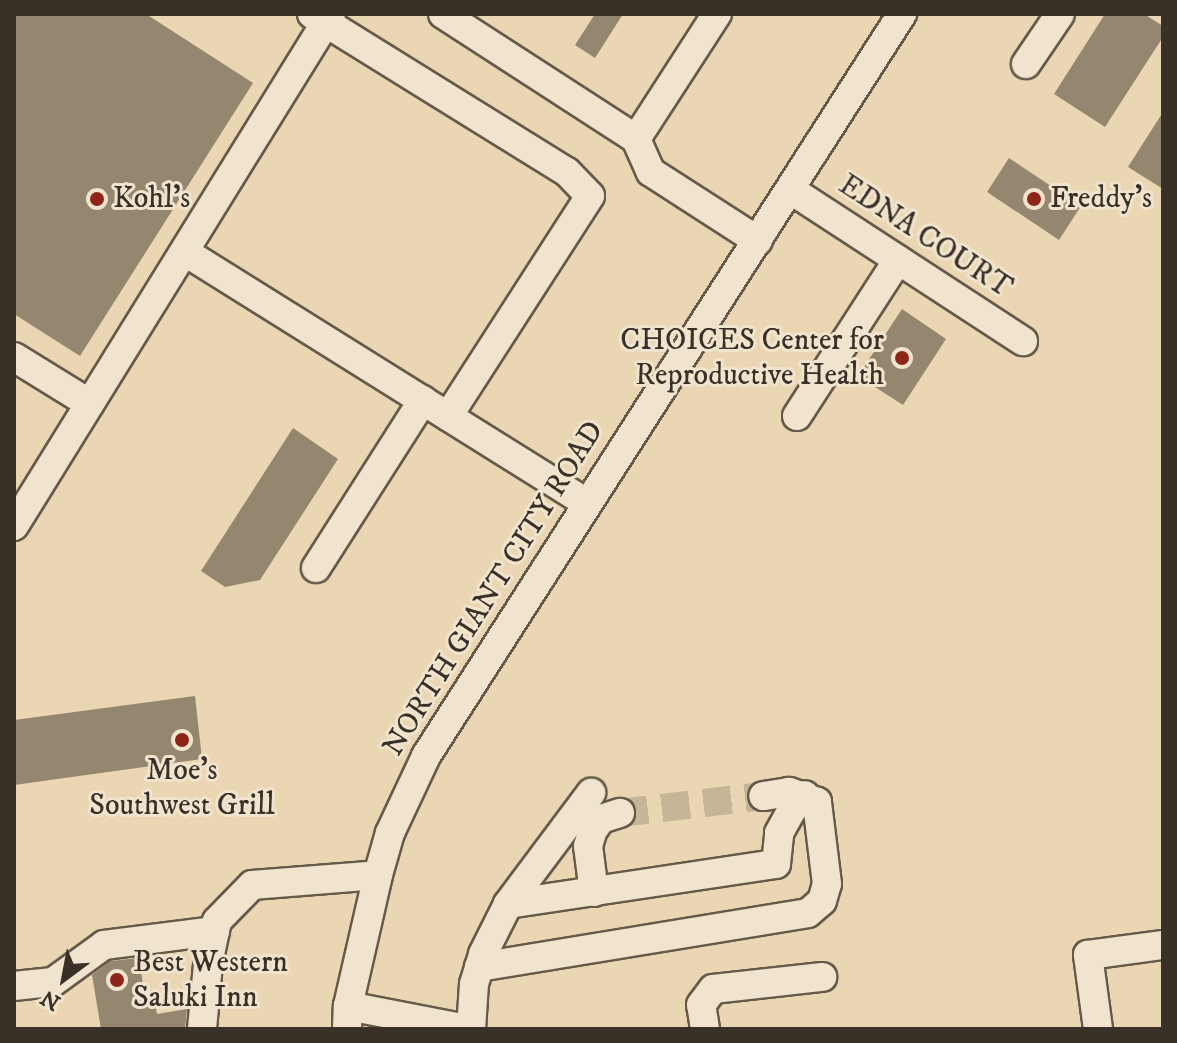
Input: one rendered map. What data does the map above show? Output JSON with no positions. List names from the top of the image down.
{
  "streets": {
    "street": ["EDNA COURT", "NORTH GIANT CITY ROAD"]
  },
  "crossings": [
    ["EDNA COURT", "NORTH GIANT CITY ROAD"]
  ],
  "places": [
    "Kohl's",
    "Freddy's",
    "CHOICES Center for Reproductive Health",
    "Moe's Southwest Grill",
    "Best Western Saluki Inn"
  ],
  "north": "bottom left"
}
